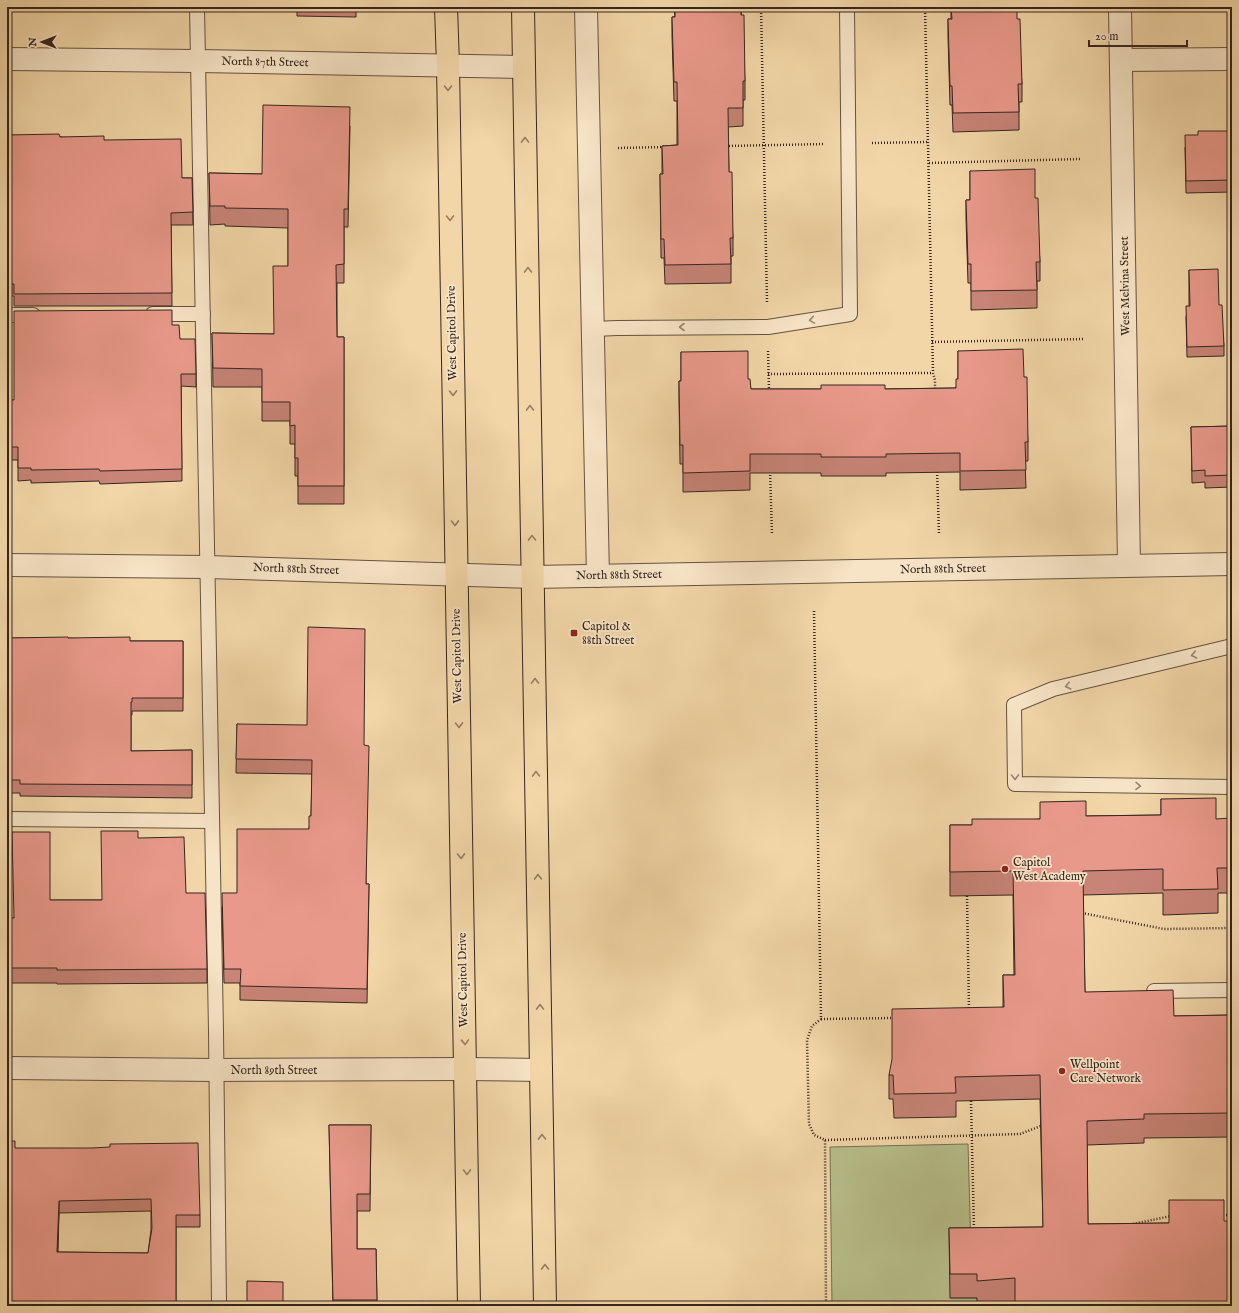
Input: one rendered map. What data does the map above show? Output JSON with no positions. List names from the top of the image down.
{
  "streets": {
    "main road": ["West Capitol Drive"],
    "street": [
      "North 87th Street",
      "West Melvina Street",
      "North 88th Street",
      "North 89th Street"
    ]
  },
  "crossings": [
    ["North 87th Street", "West Capitol Drive"],
    ["West Melvina Street", "North 88th Street"],
    ["West Capitol Drive", "North 88th Street"],
    ["West Capitol Drive", "North 89th Street"]
  ],
  "places": {
    "transit": ["Capitol & 88th Street"],
    "other": ["Capitol West Academy", "Wellpoint Care Network"]
  },
  "scale_bar": "20 m",
  "north": "left"
}
